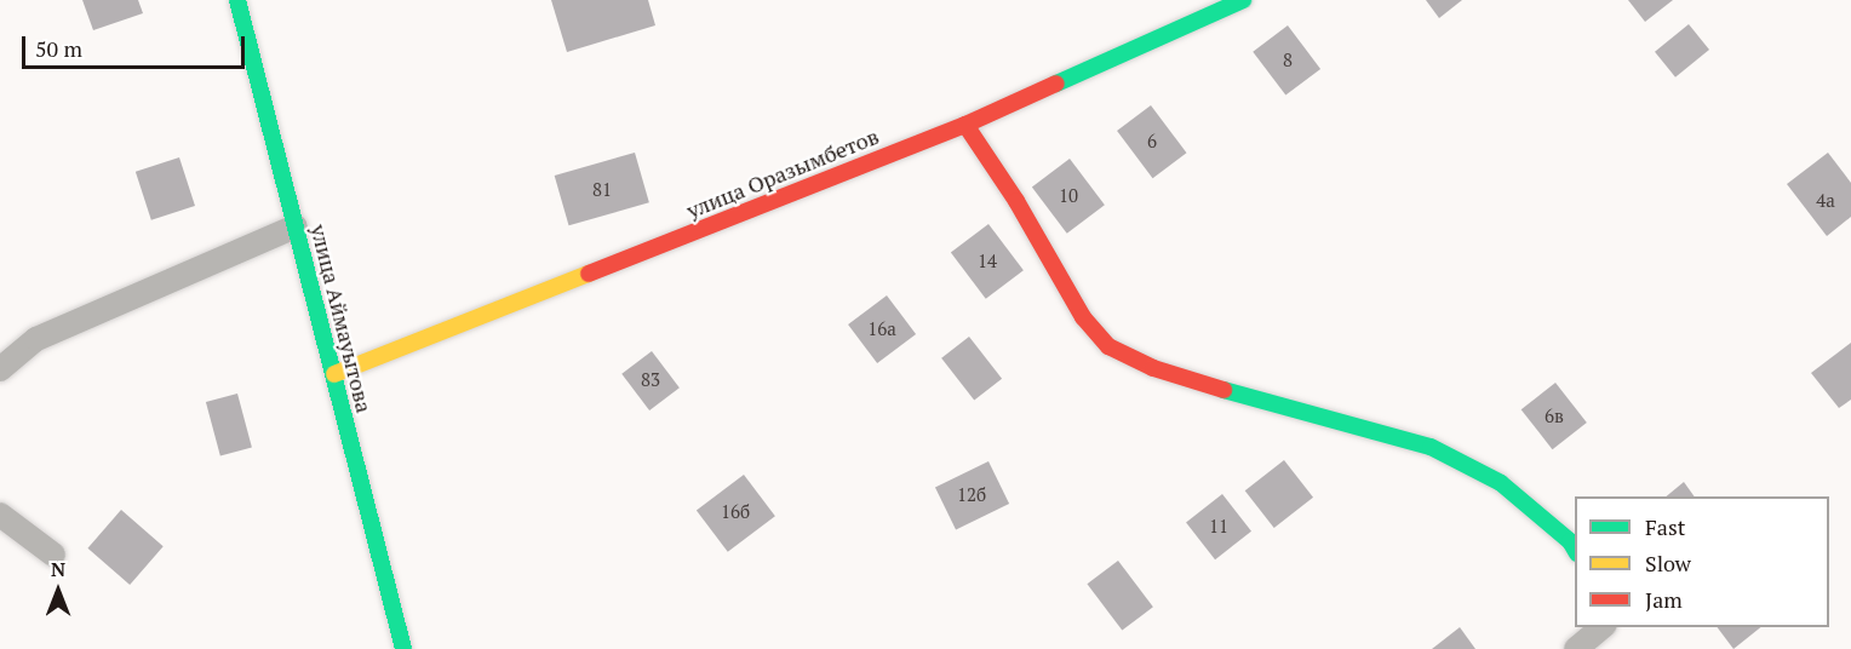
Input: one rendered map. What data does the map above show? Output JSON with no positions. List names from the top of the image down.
{
  "streets": {
    "street": ["улица Оразымбетов", "улица Аймауытова"]
  },
  "crossings": [
    ["улица Оразымбетов", "улица Аймауытова"]
  ],
  "house_numbers": [
    "8",
    "6",
    "81",
    "10",
    "4а",
    "14",
    "16а",
    "83",
    "6в",
    "12б",
    "16б",
    "11"
  ],
  "legend": ["Fast", "Slow", "Jam"],
  "scale_bar": "50 m",
  "north": "top"
}
